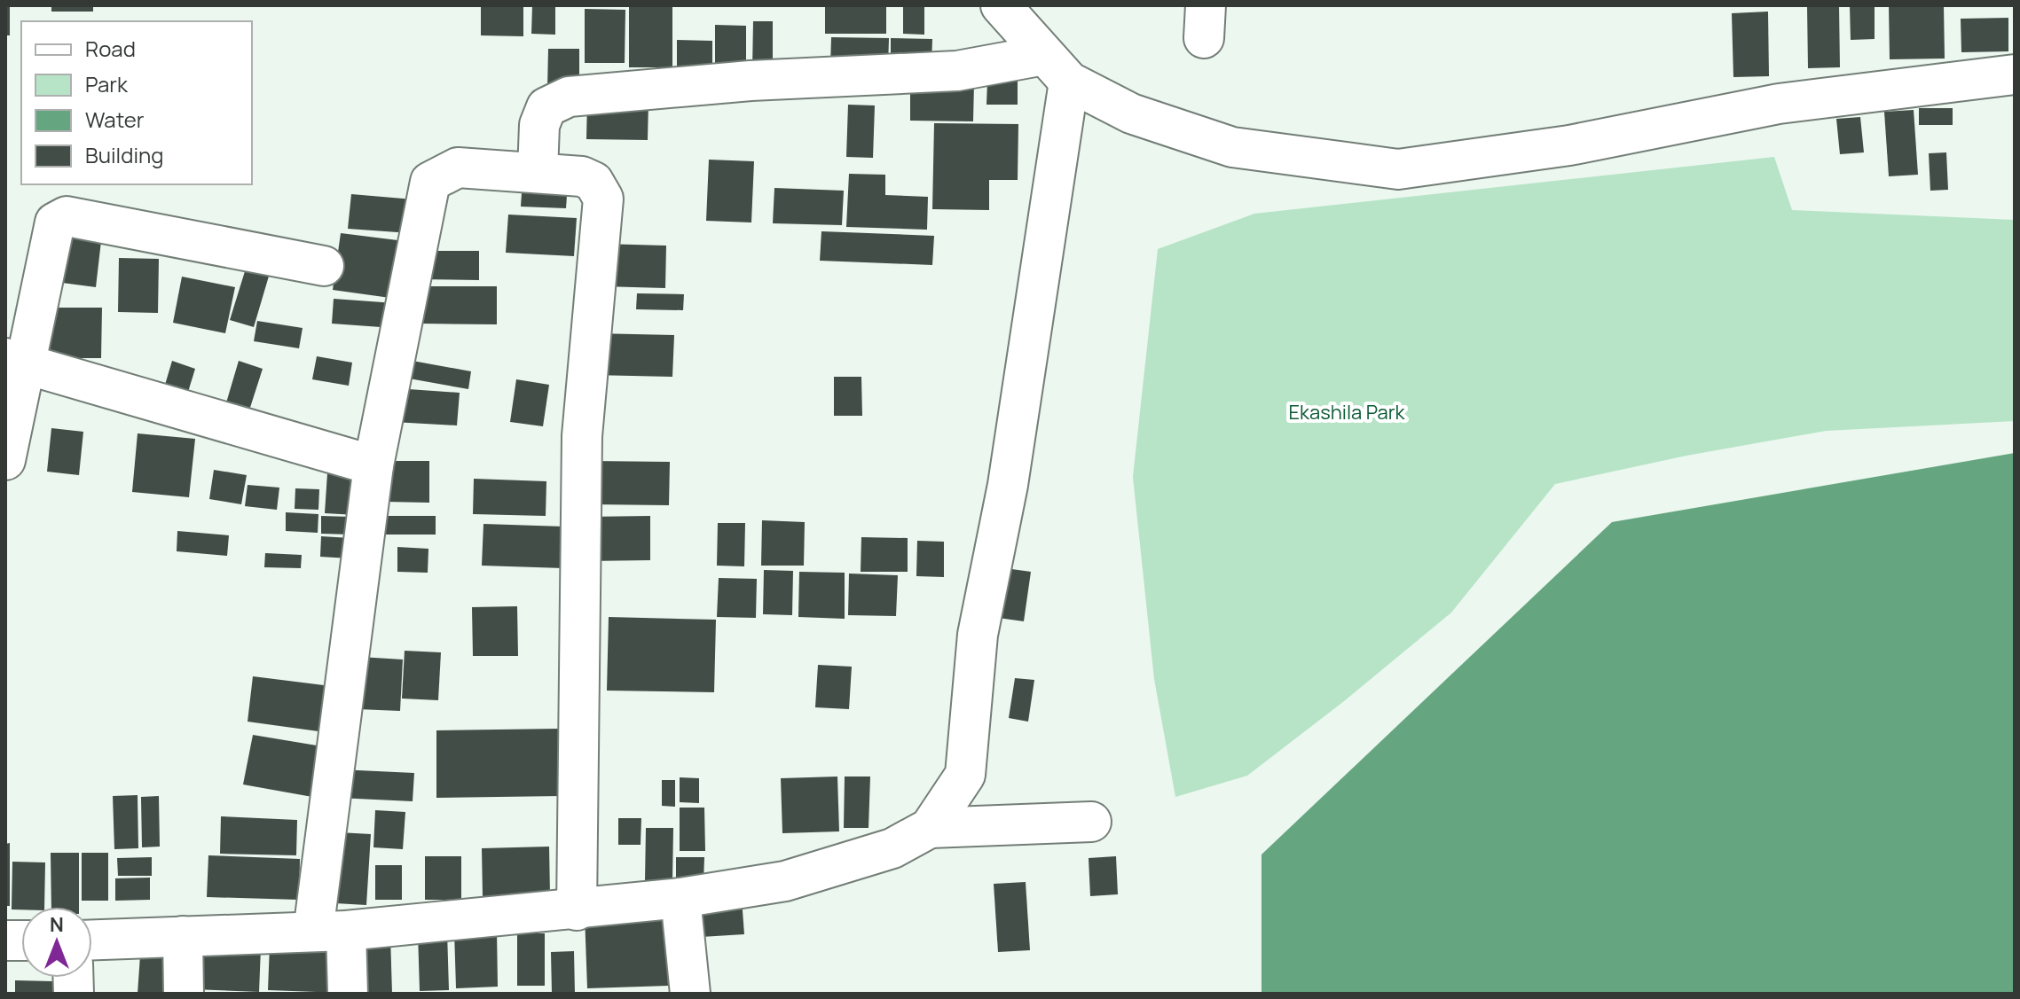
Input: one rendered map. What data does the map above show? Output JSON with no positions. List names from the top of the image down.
{
  "parks": ["Ekashila Park"],
  "legend": [
    "Road",
    "Park",
    "Water",
    "Building"
  ],
  "north": "top"
}
